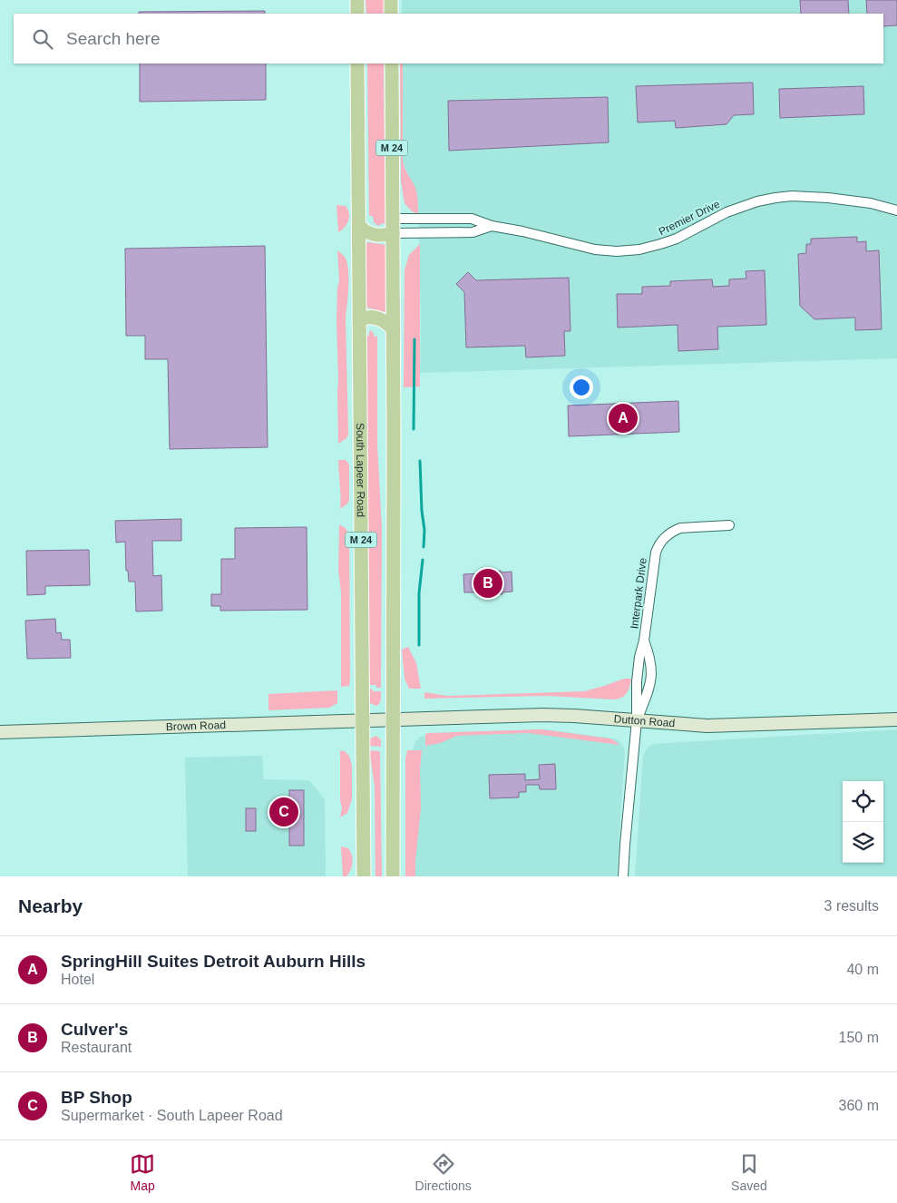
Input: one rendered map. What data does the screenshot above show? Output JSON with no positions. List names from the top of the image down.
{
  "streets": {
    "main road": ["M 24", "South Lapeer Road"],
    "street": [
      "Premier Drive",
      "Interpark Drive",
      "Dutton Road",
      "Brown Road"
    ]
  },
  "crossings": [
    ["M 24", "Premier Drive"],
    ["M 24", "Dutton Road"],
    ["M 24", "Brown Road"],
    ["South Lapeer Road", "Brown Road"],
    ["Interpark Drive", "Dutton Road"],
    ["Dutton Road", "Brown Road"]
  ],
  "page": {
    "search": "Search here",
    "pins": ["A", "B", "C"],
    "heading": ["Nearby", "3 results"],
    "list": [
      {
        "mark": "A",
        "name": "SpringHill Suites Detroit Auburn Hills",
        "note": "Hotel",
        "value": "40 m"
      },
      {
        "mark": "B",
        "name": "Culver's",
        "note": "Restaurant",
        "value": "150 m"
      },
      {
        "mark": "C",
        "name": "BP Shop",
        "note": "Supermarket · South Lapeer Road",
        "value": "360 m"
      }
    ],
    "nav": ["Map", "Directions", "Saved"]
  }
}
